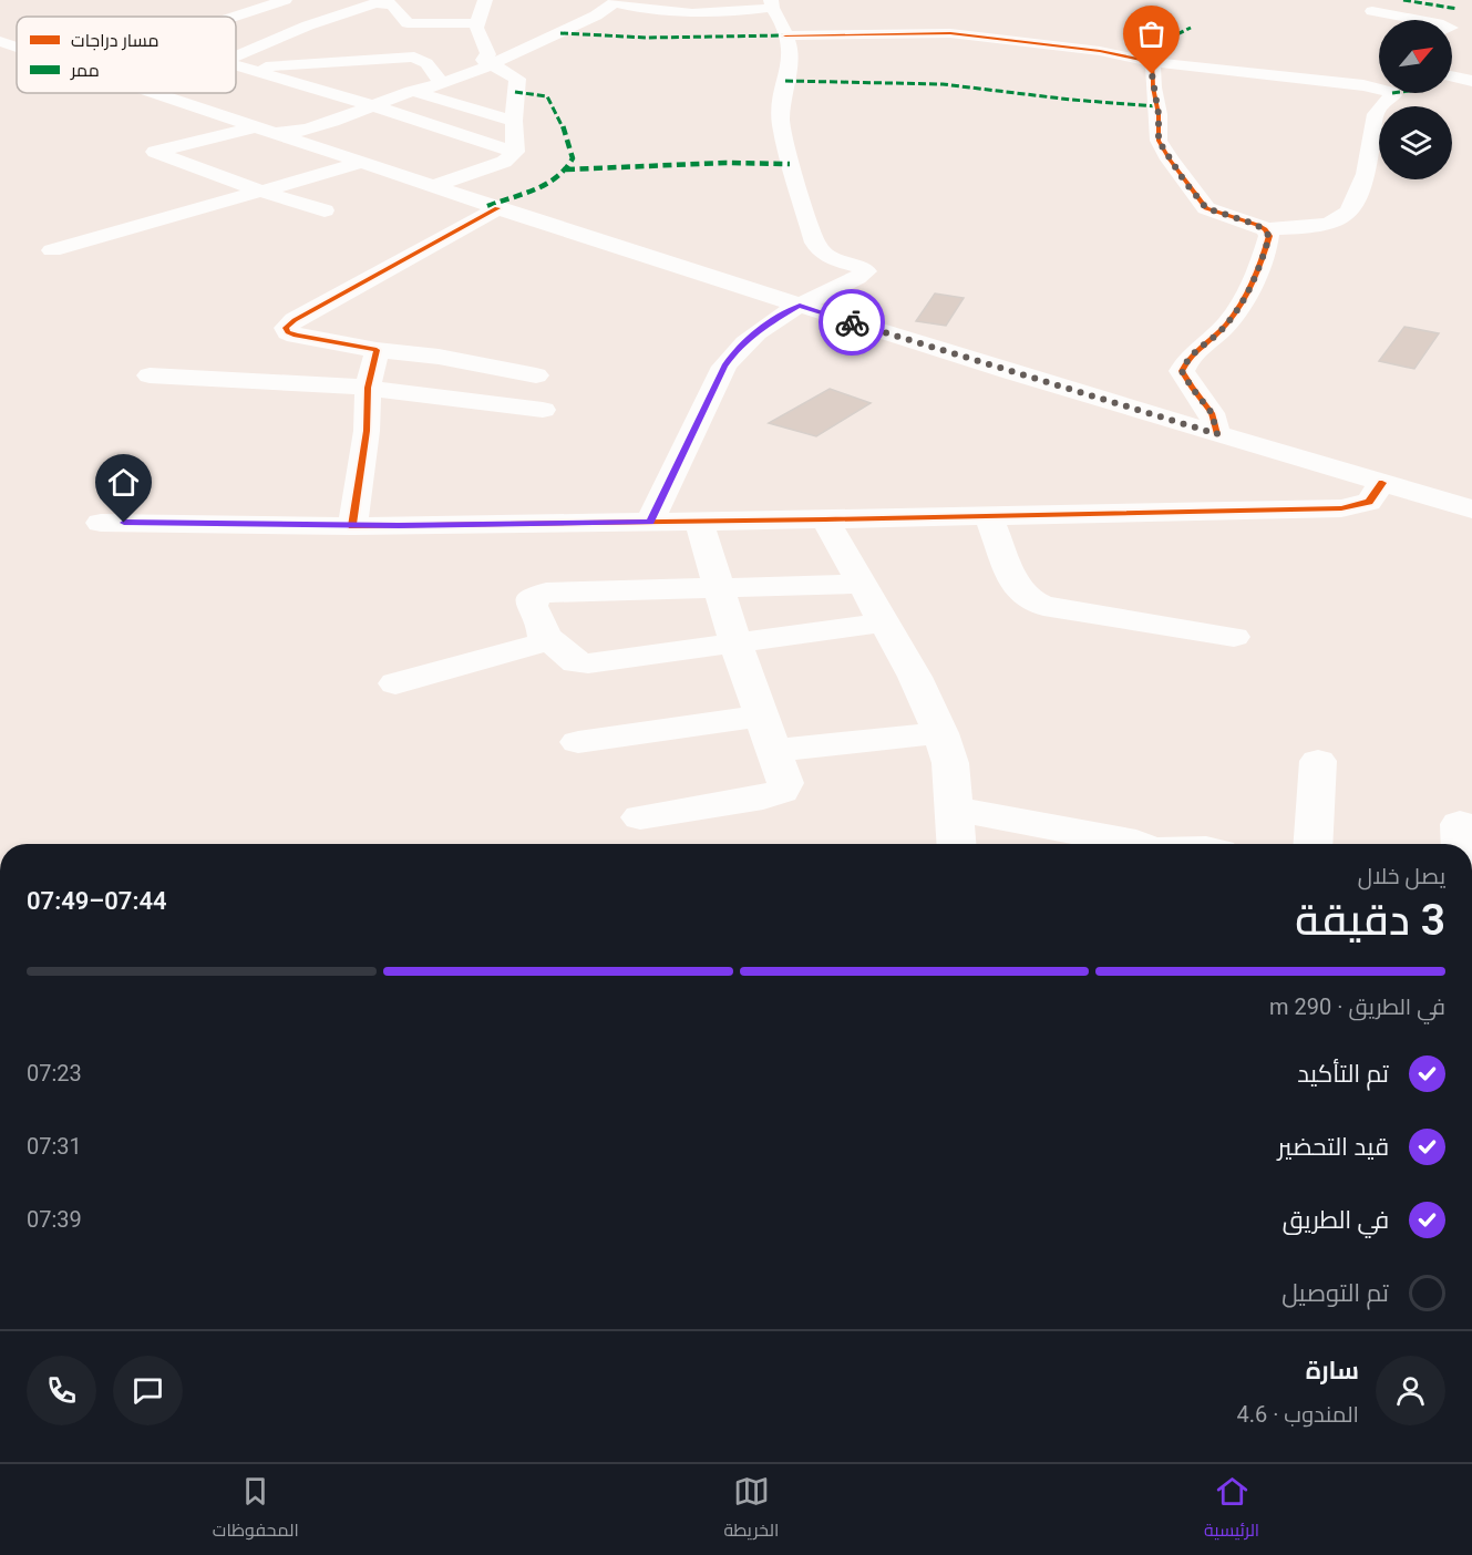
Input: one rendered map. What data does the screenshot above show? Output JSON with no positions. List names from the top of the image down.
{
  "legend": ["مسار دراجات", "ممر"],
  "north": "top right",
  "page": {
    "heading": ["3 دقيقة", "يصل خلال", "07:44–07:49"],
    "panel": ["سارة", "المندوب · 4.6"],
    "bar": "في الطريق · 290 m",
    "list": [
      ["تم التأكيد", "07:23"],
      ["قيد التحضير", "07:31"],
      ["في الطريق", "07:39"],
      "تم التوصيل"
    ],
    "tabs": ["الرئيسية", "الخريطة", "المحفوظات"]
  }
}
